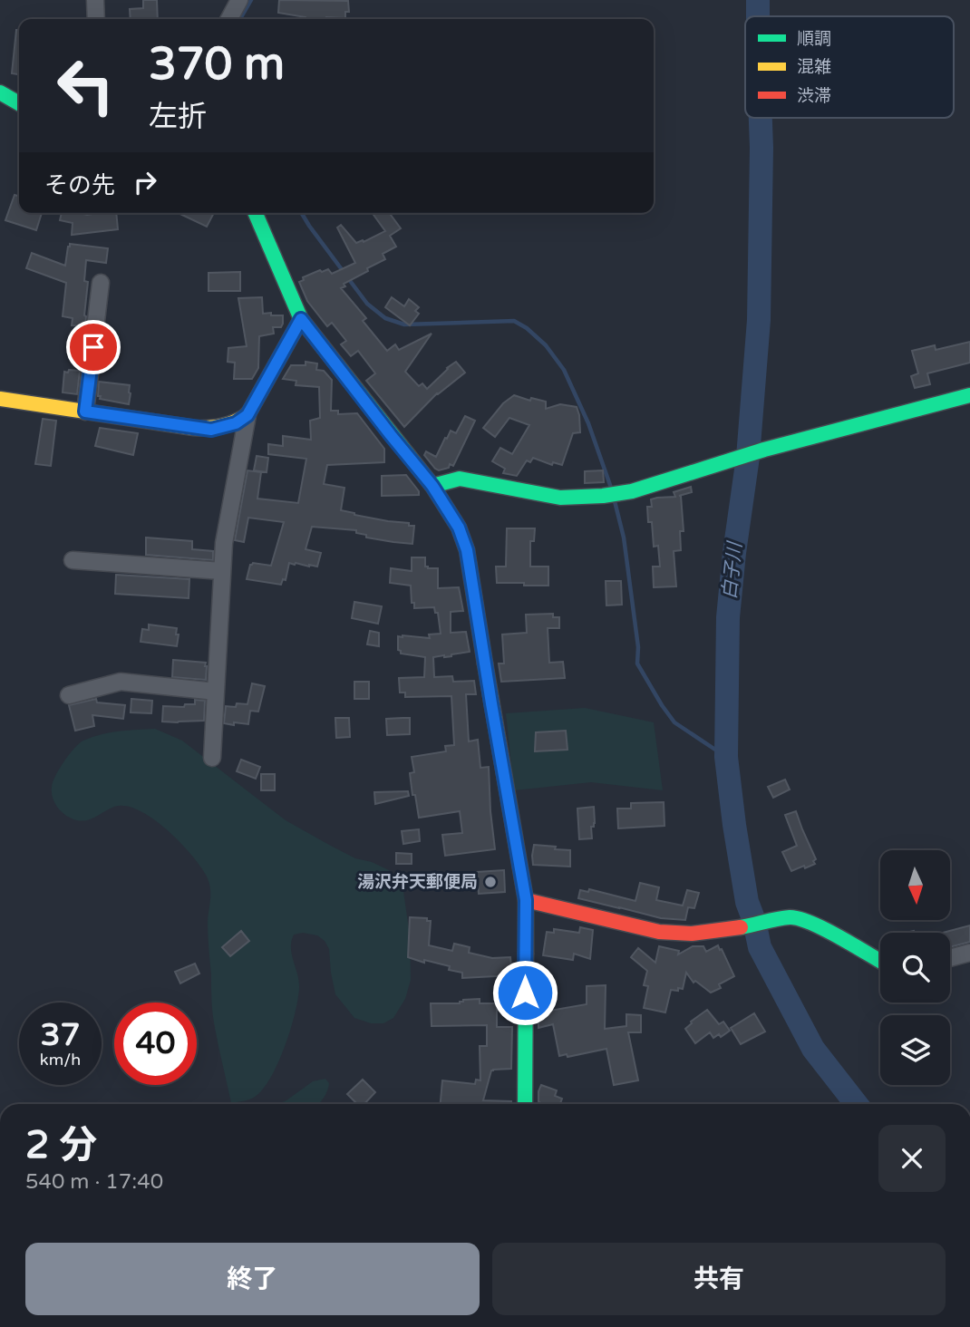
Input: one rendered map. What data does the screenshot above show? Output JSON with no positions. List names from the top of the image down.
{
  "water": ["白子川"],
  "places": ["湯沢弁天郵便局"],
  "legend": ["順調", "混雑", "渋滞"],
  "north": "bottom",
  "page": {
    "turn": ["370 m", "左折"],
    "then": "その先",
    "speed": "37 km/h",
    "limit": "40",
    "heading": ["2 分", "540 m · 17:40"],
    "buttons": ["終了", "共有"]
  }
}
